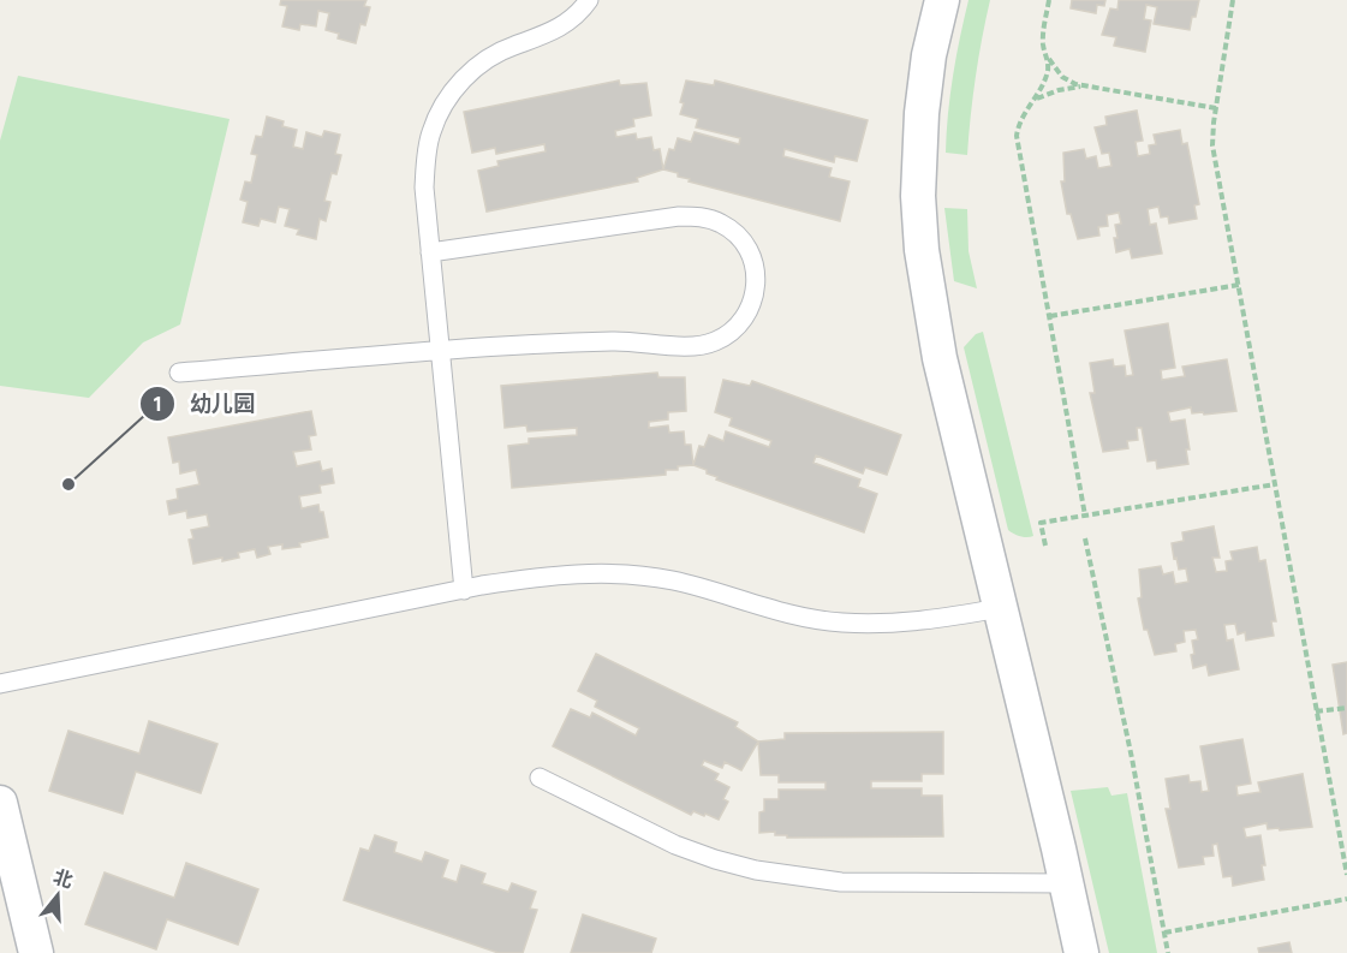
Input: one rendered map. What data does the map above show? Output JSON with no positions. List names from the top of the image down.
{
  "places": ["幼儿园"],
  "north": "top"
}
